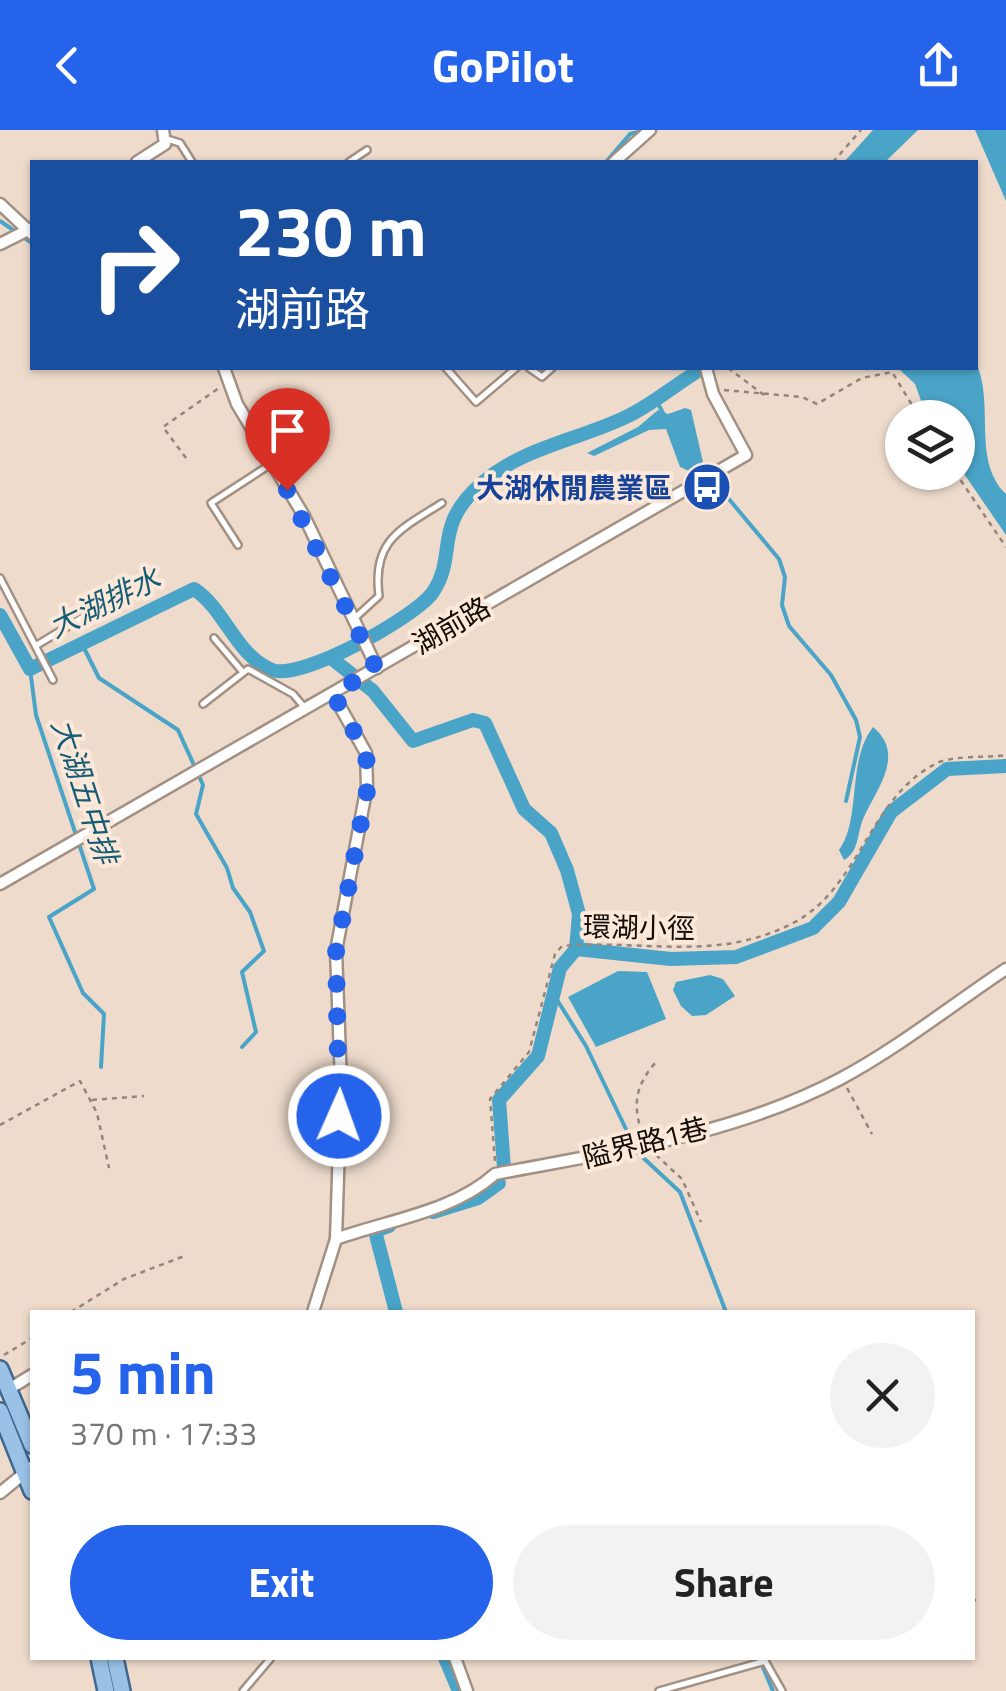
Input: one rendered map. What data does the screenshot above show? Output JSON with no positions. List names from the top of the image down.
{
  "streets": {
    "street": ["湖前路", "隘界路1巷"],
    "path": ["環湖小徑"]
  },
  "crossings": [
    ["環湖小徑", "隘界路1巷"]
  ],
  "water": ["大湖排水", "大湖五中排"],
  "places": {
    "bus stop": ["大湖休閒農業區"]
  },
  "page": {
    "header": "GoPilot",
    "turn": ["230 m", "湖前路"],
    "heading": ["5 min", "370 m · 17:33"],
    "buttons": ["Exit", "Share"]
  }
}
